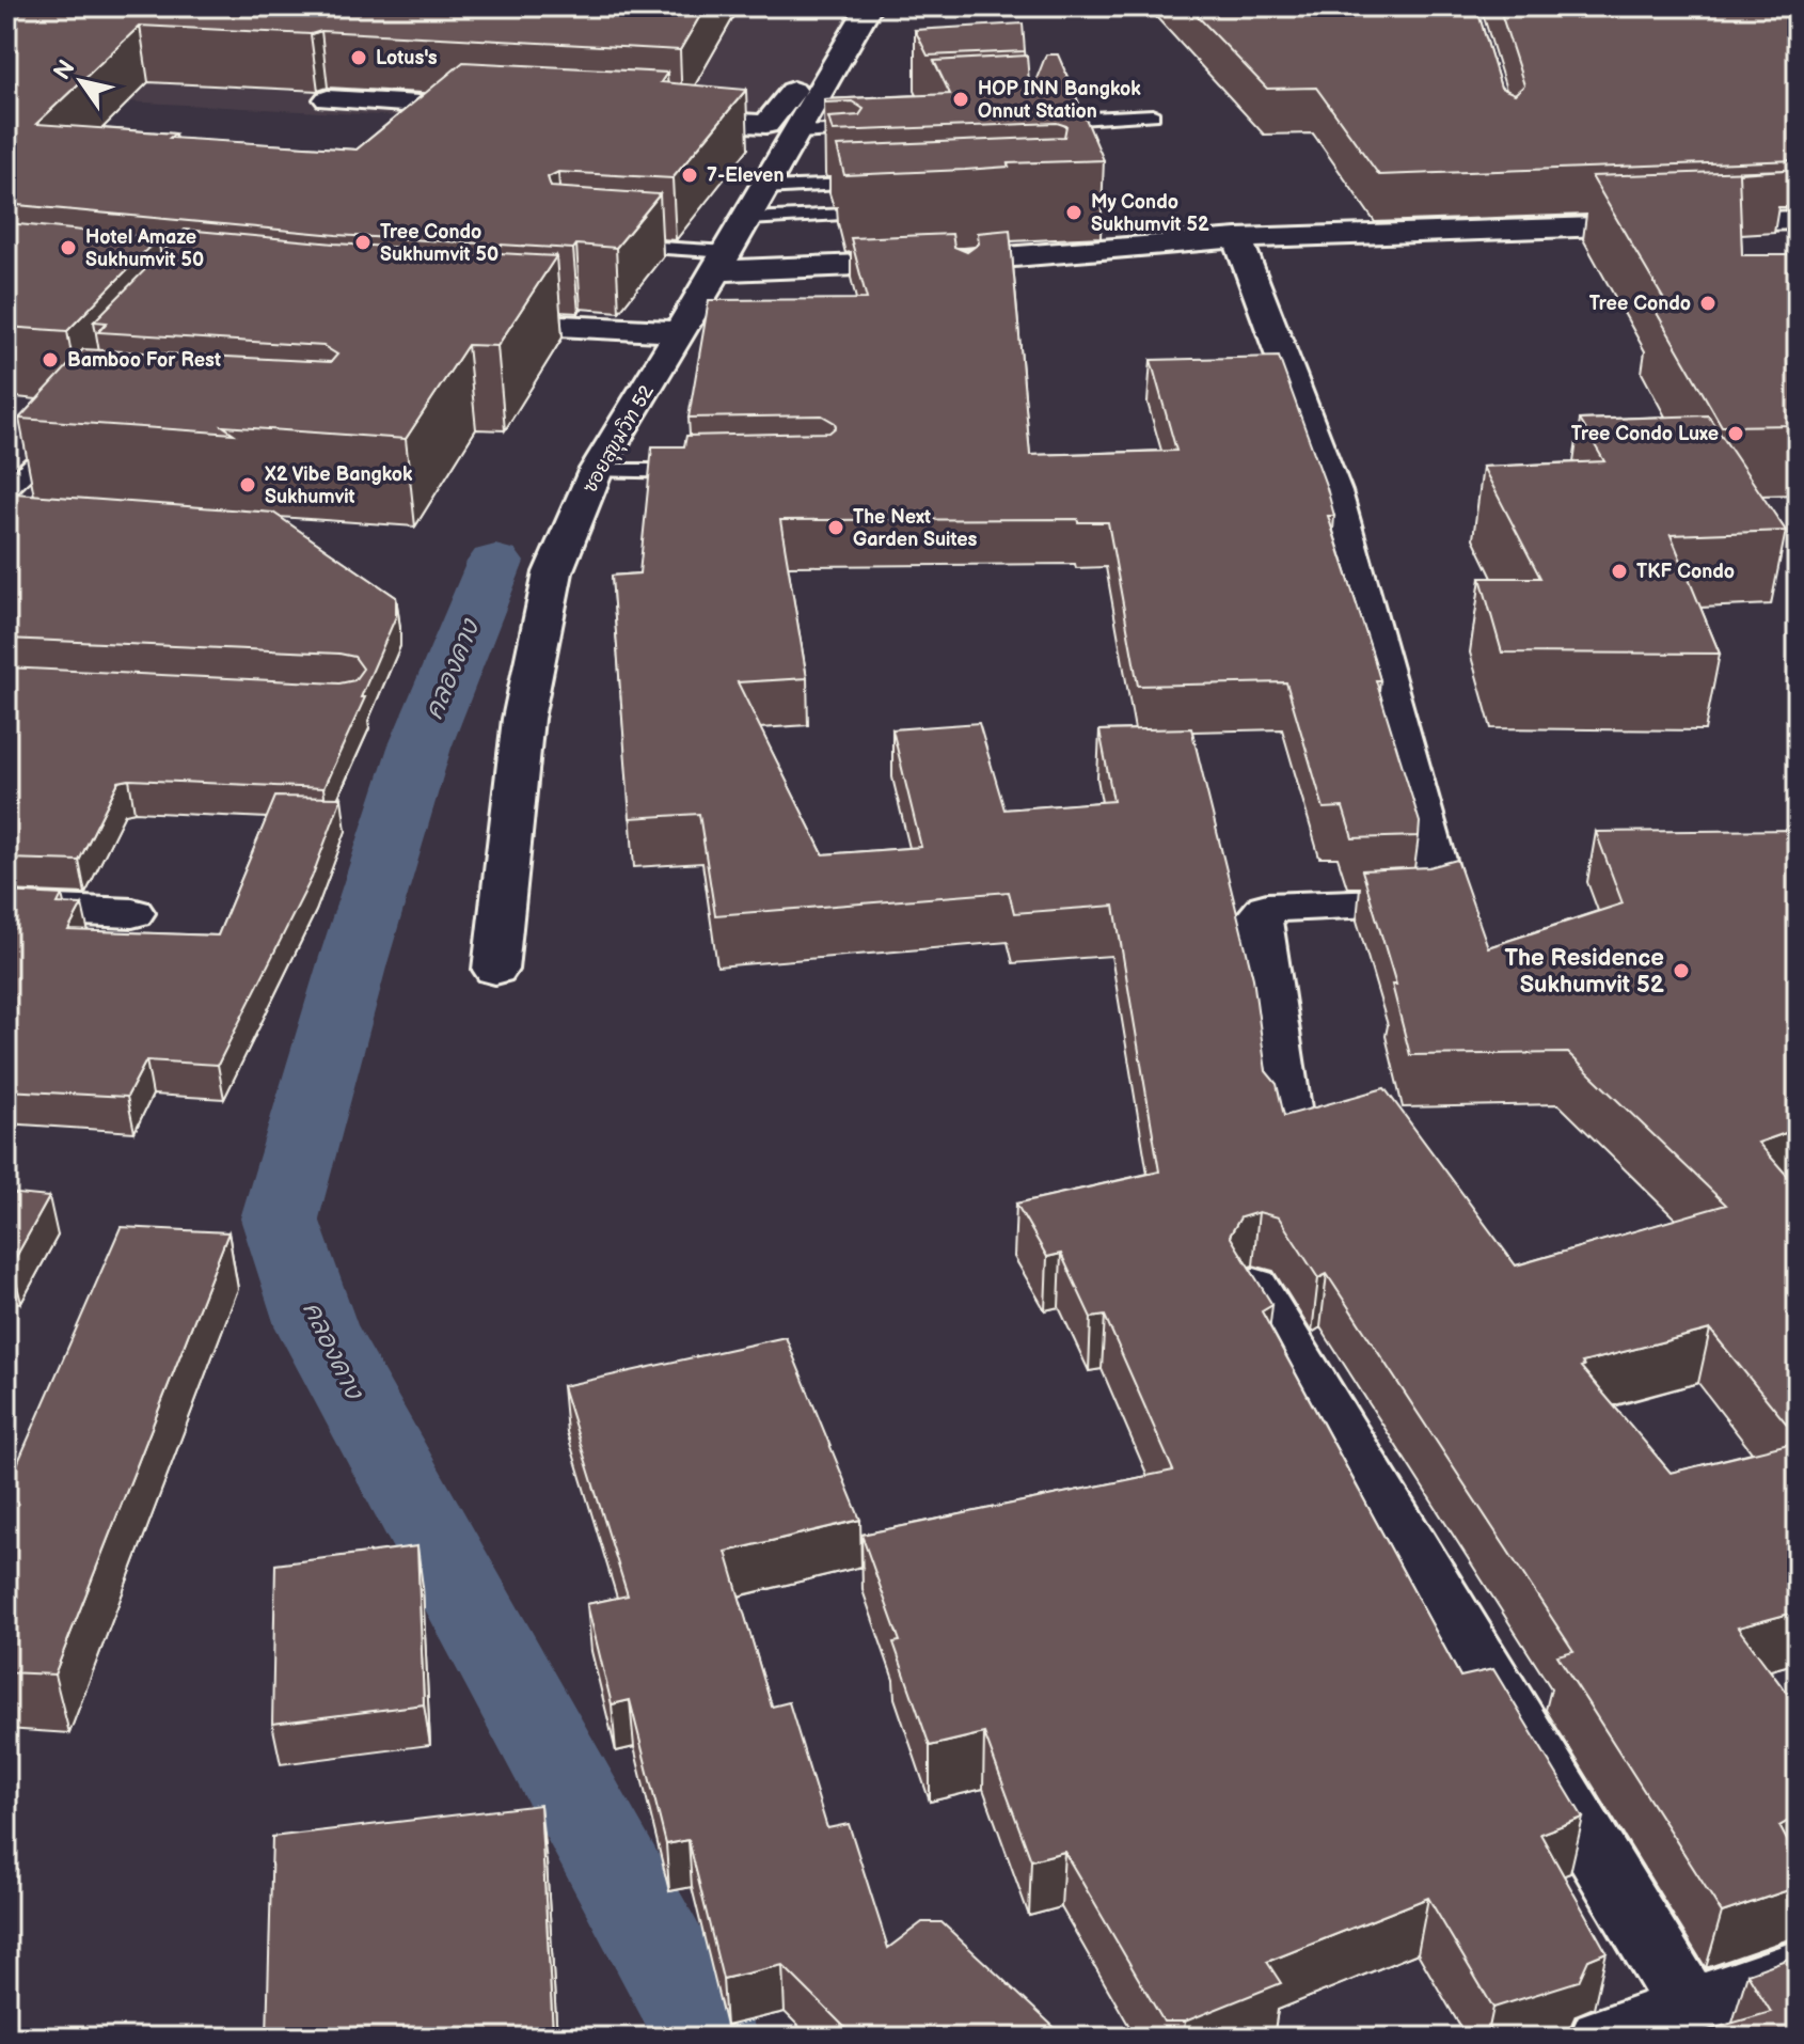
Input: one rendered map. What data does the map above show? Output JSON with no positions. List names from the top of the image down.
{
  "streets": {
    "street": ["ซอยสุขุมวิท 52"]
  },
  "water": ["คลองคาง"],
  "places": [
    "Lotus's",
    "HOP INN Bangkok Onnut Station",
    "7-Eleven",
    "My Condo Sukhumvit 52",
    "Tree Condo Sukhumvit 50",
    "Hotel Amaze Sukhumvit 50",
    "Tree Condo",
    "Bamboo For Rest",
    "Tree Condo Luxe",
    "X2 Vibe Bangkok Sukhumvit",
    "The Next Garden Suites",
    "TKF Condo",
    "The Residence Sukhumvit 52"
  ],
  "north": "top left"
}
